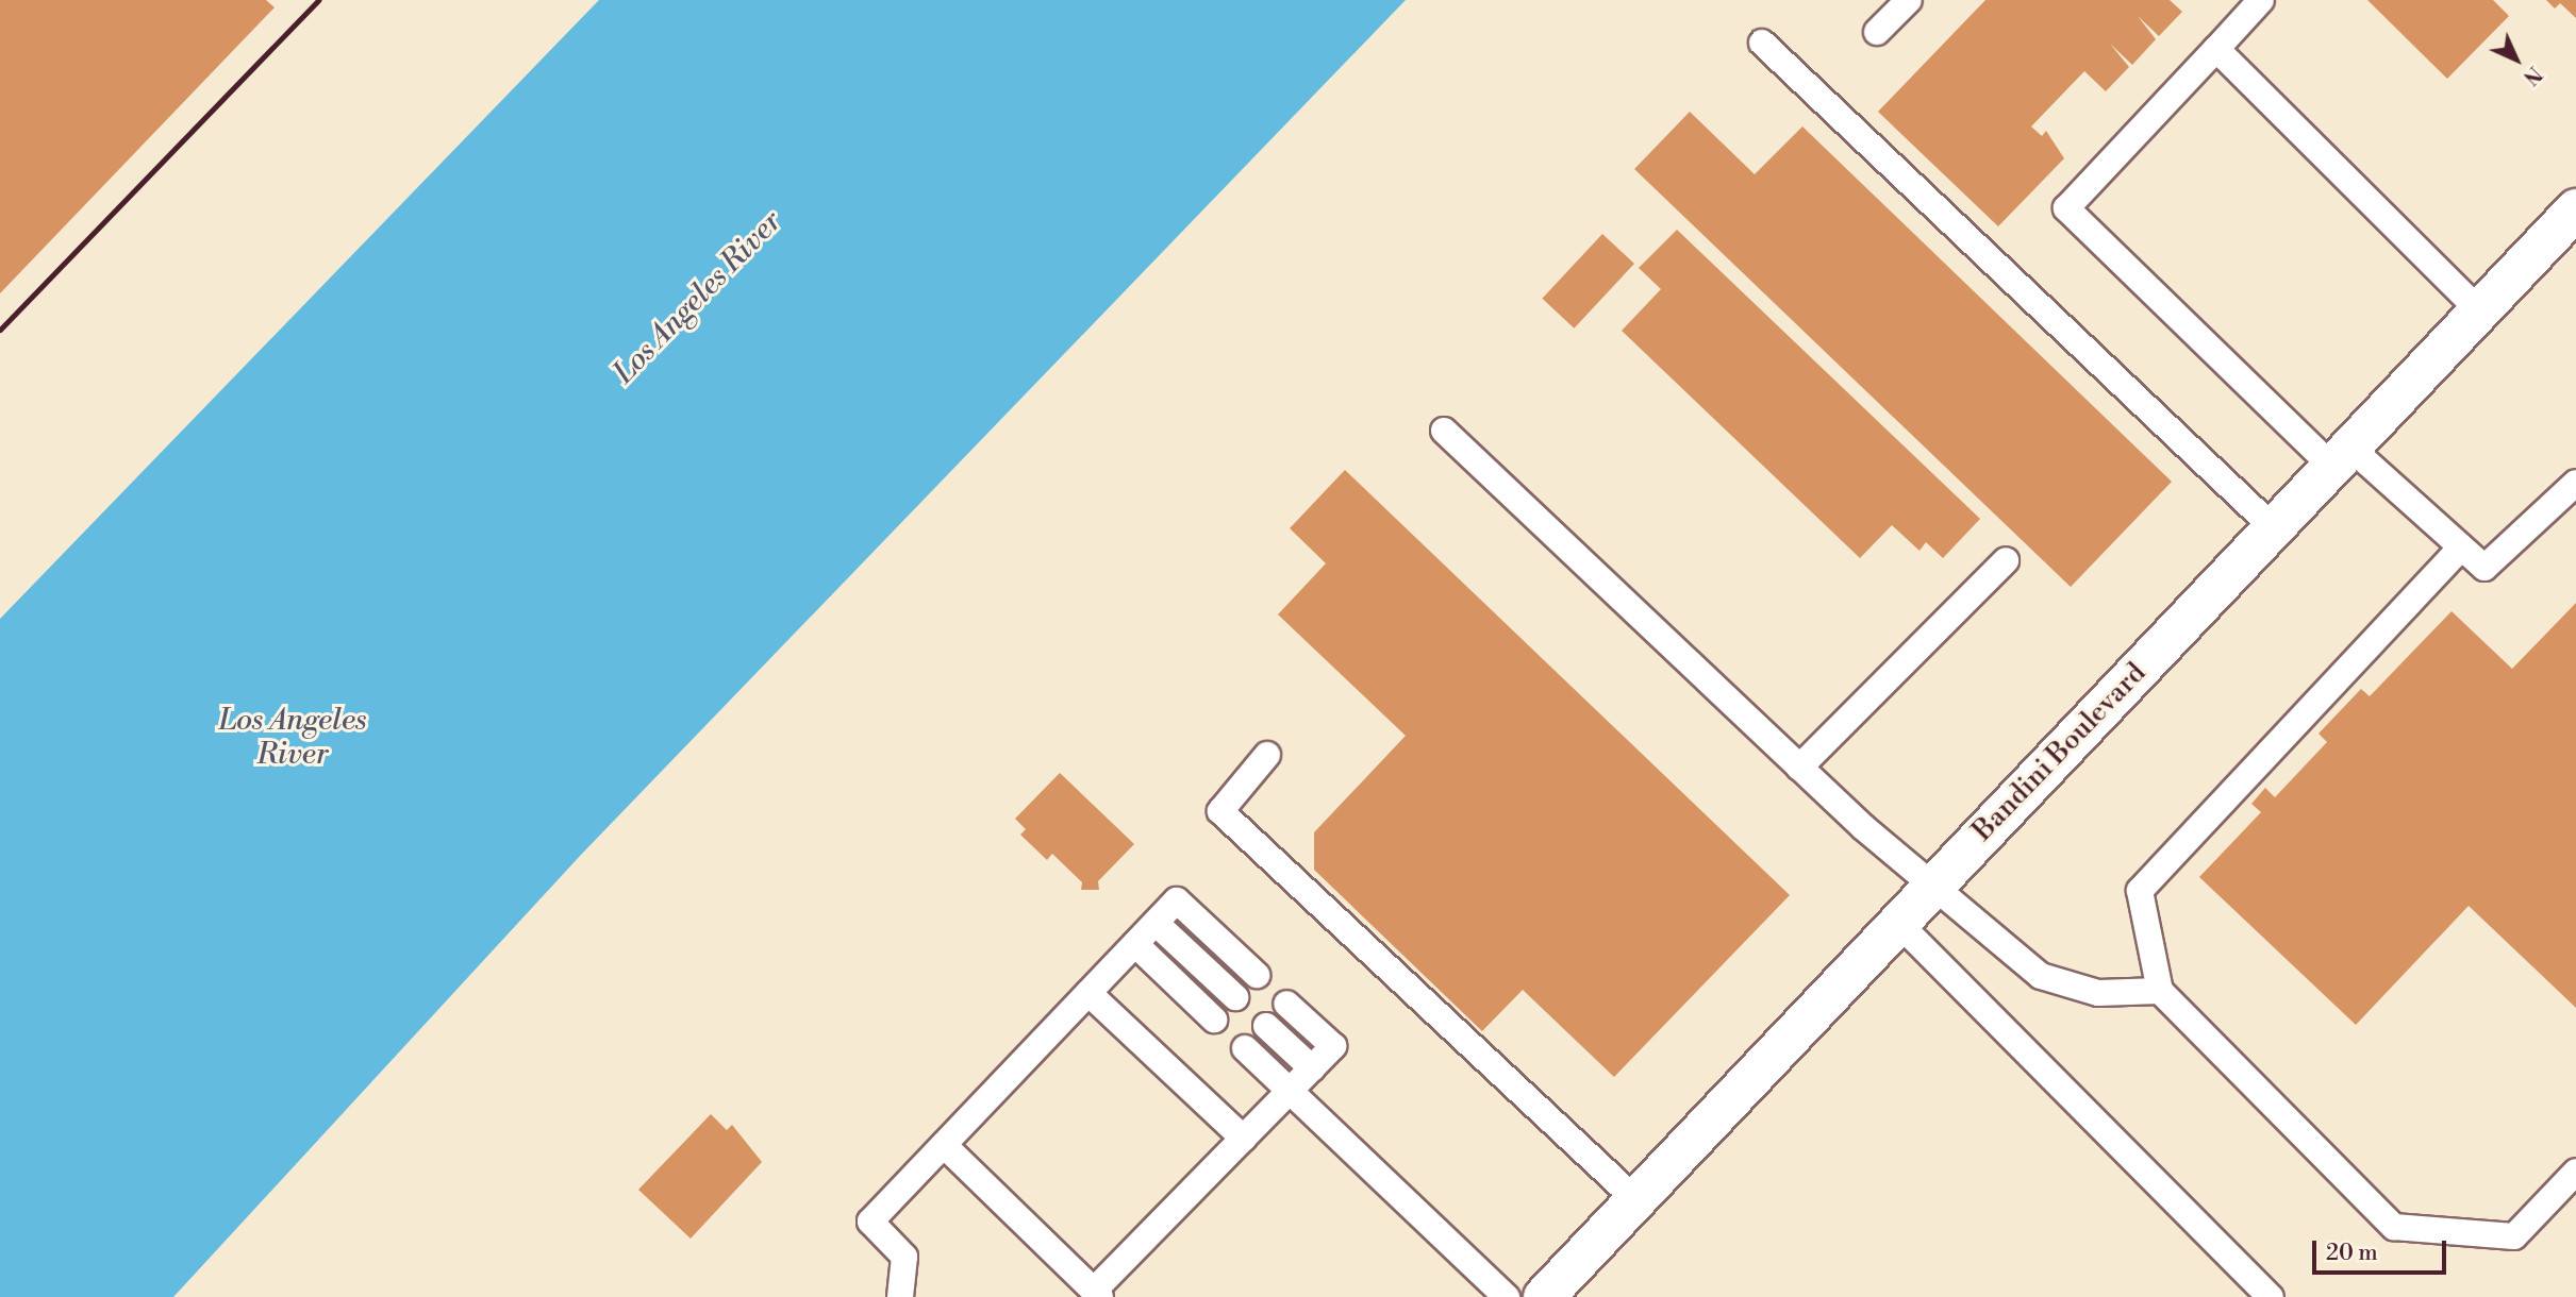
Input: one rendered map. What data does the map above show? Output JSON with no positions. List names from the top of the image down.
{
  "streets": {
    "main road": ["Bandini Boulevard"]
  },
  "water": ["Los Angeles River"],
  "scale_bar": "20 m",
  "north": "bottom right"
}
